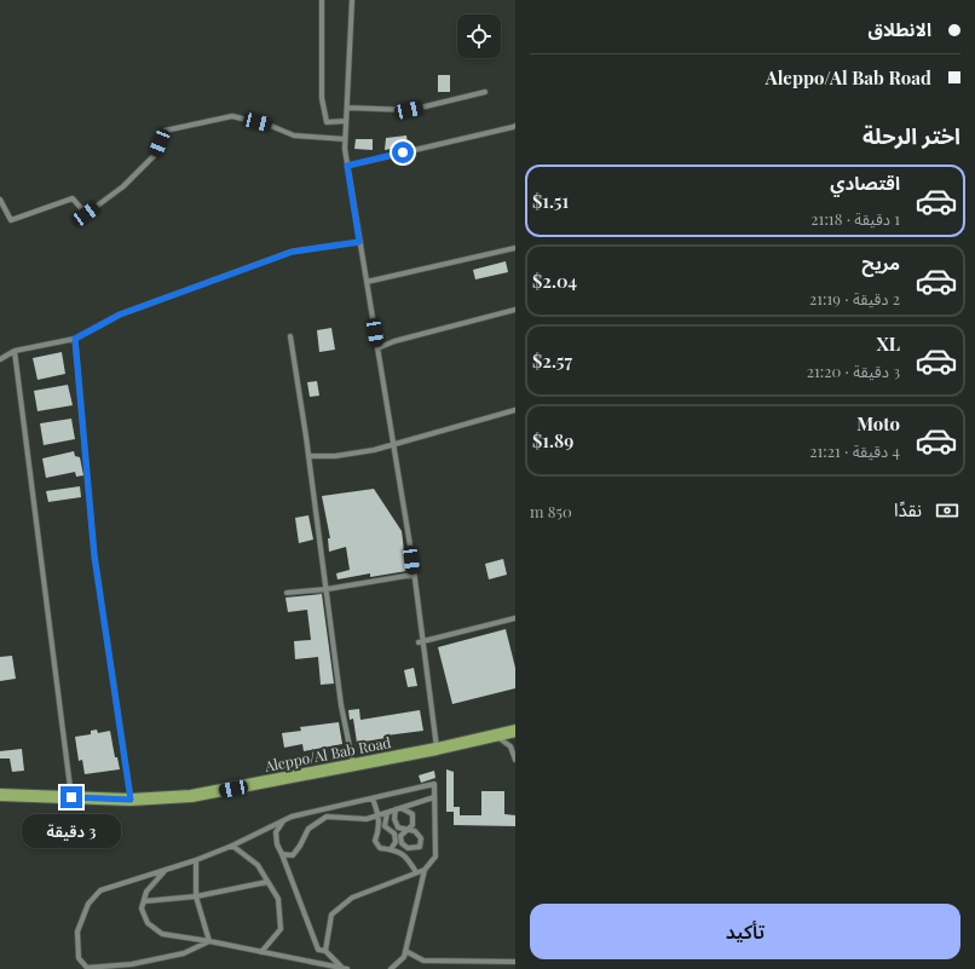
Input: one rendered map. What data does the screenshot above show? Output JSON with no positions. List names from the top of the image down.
{
  "streets": {
    "main road": ["Aleppo/Al Bab Road"]
  },
  "page": {
    "banner": ["الانطلاق", "Aleppo/Al Bab Road"],
    "heading": "اختر الرحلة",
    "list": [
      {
        "name": "اقتصادي",
        "note": "1 دقيقة · 21:18",
        "value": "$1.51"
      },
      {
        "name": "مريح",
        "note": "2 دقيقة · 21:19",
        "value": "$2.04"
      },
      {
        "name": "XL",
        "note": "3 دقيقة · 21:20",
        "value": "$2.57"
      },
      {
        "name": "Moto",
        "note": "4 دقيقة · 21:21",
        "value": "$1.89"
      }
    ],
    "pay": ["نقدًا", "850 m"],
    "bubble": "3 دقيقة",
    "buttons": "تأكيد"
  }
}
